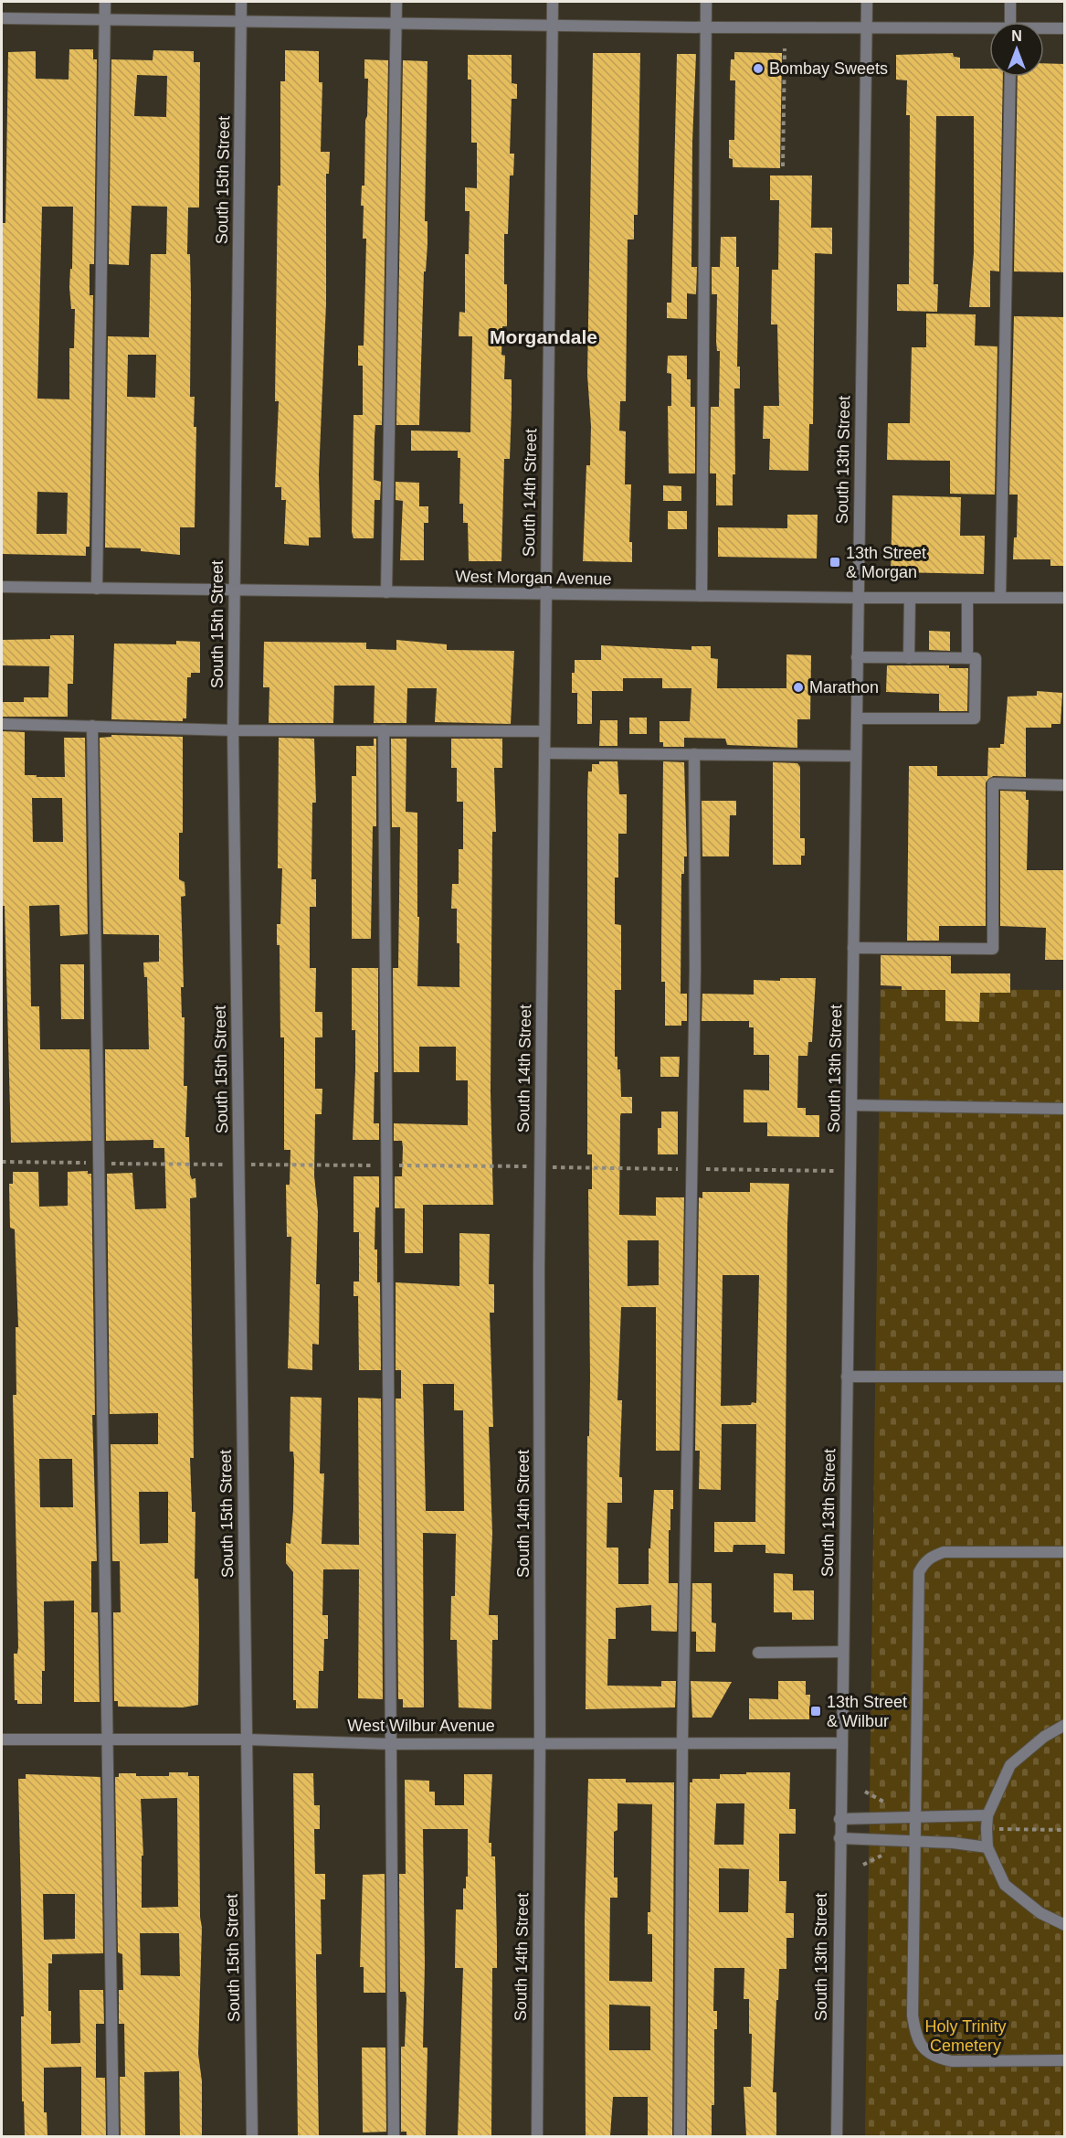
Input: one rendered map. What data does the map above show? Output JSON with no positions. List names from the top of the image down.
{
  "streets": {
    "street": [
      "South 15th Street",
      "South 13th Street",
      "South 14th Street",
      "West Morgan Avenue",
      "West Wilbur Avenue"
    ]
  },
  "crossings": [
    ["South 15th Street", "West Morgan Avenue"],
    ["South 15th Street", "West Wilbur Avenue"],
    ["South 13th Street", "West Morgan Avenue"],
    ["South 13th Street", "West Wilbur Avenue"],
    ["South 14th Street", "West Morgan Avenue"],
    ["South 14th Street", "West Wilbur Avenue"]
  ],
  "districts": ["Morgandale"],
  "parks": ["Holy Trinity Cemetery"],
  "places": {
    "other": ["Bombay Sweets", "Marathon"],
    "transit": ["13th Street & Morgan", "13th Street & Wilbur"]
  },
  "north": "top"
}
